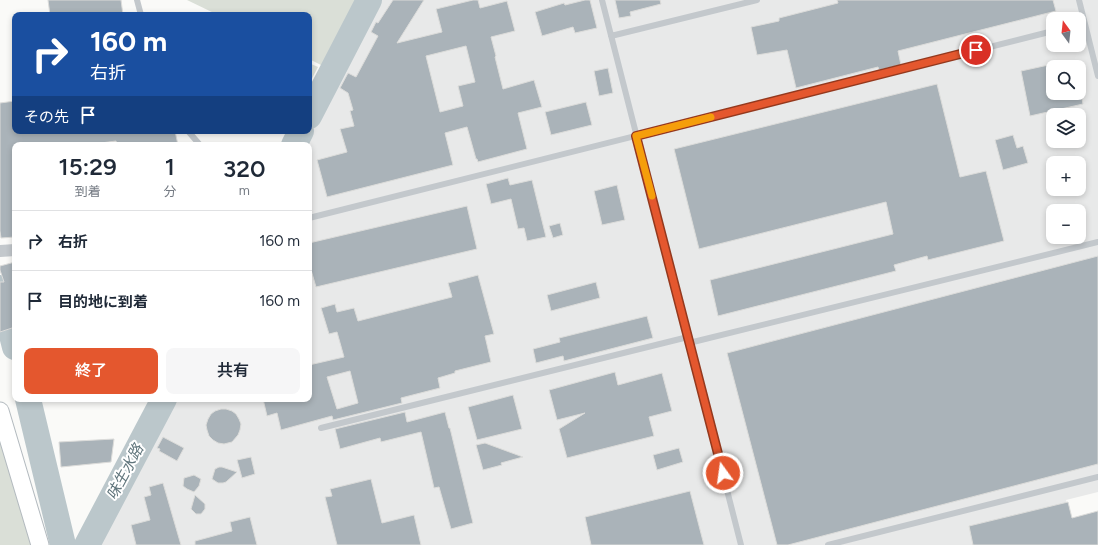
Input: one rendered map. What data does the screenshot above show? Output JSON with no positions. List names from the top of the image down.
{
  "water": ["味生水路"],
  "north": "top",
  "page": {
    "map_buttons": ["+", "−"],
    "turn": ["160 m", "右折"],
    "then": "その先",
    "eta": [
      "15:29",
      "到着",
      "1",
      "分",
      "320",
      "m"
    ],
    "list": [
      {
        "name": "右折",
        "value": "160 m"
      },
      {
        "name": "目的地に到着",
        "value": "160 m"
      }
    ],
    "buttons": ["終了", "共有"]
  }
}
